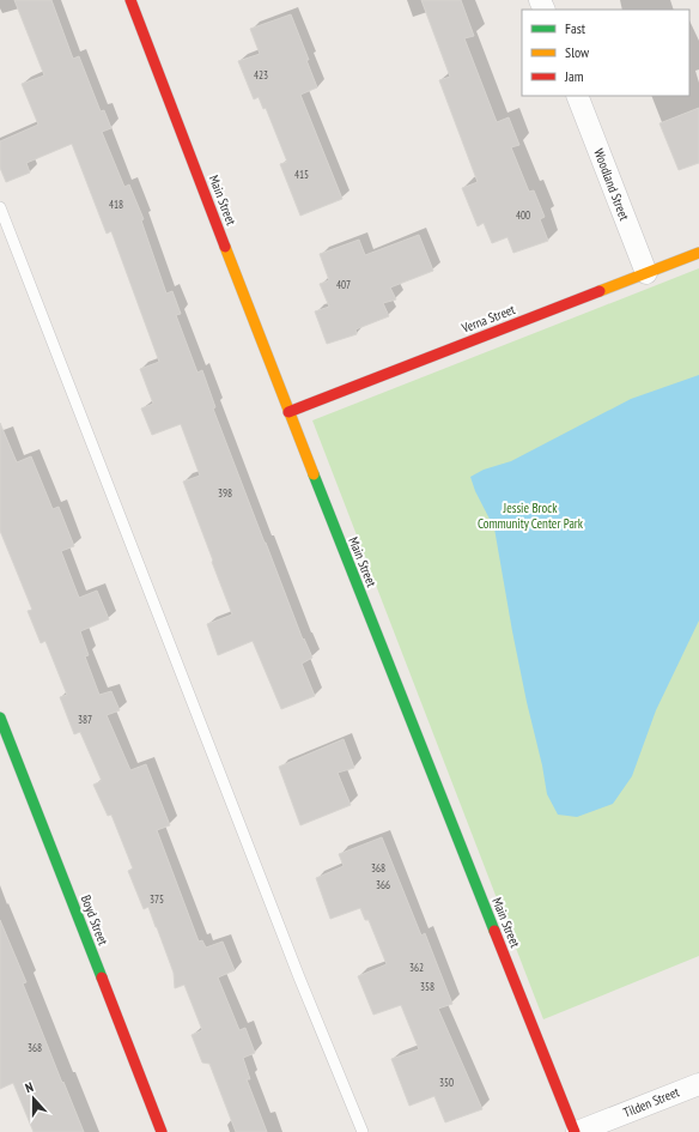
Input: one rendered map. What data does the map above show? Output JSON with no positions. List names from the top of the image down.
{
  "streets": {
    "street": [
      "Woodland Street",
      "Main Street",
      "Verna Street",
      "Boyd Street",
      "Tilden Street"
    ]
  },
  "crossings": [
    ["Woodland Street", "Verna Street"],
    ["Main Street", "Verna Street"],
    ["Main Street", "Tilden Street"]
  ],
  "parks": ["Jessie Brock Community Center Park"],
  "house_numbers": [
    "423",
    "415",
    "418",
    "400",
    "407",
    "398",
    "387",
    "368",
    "366",
    "375",
    "362",
    "358",
    "368",
    "350"
  ],
  "legend": ["Fast", "Slow", "Jam"],
  "north": "top"
}
